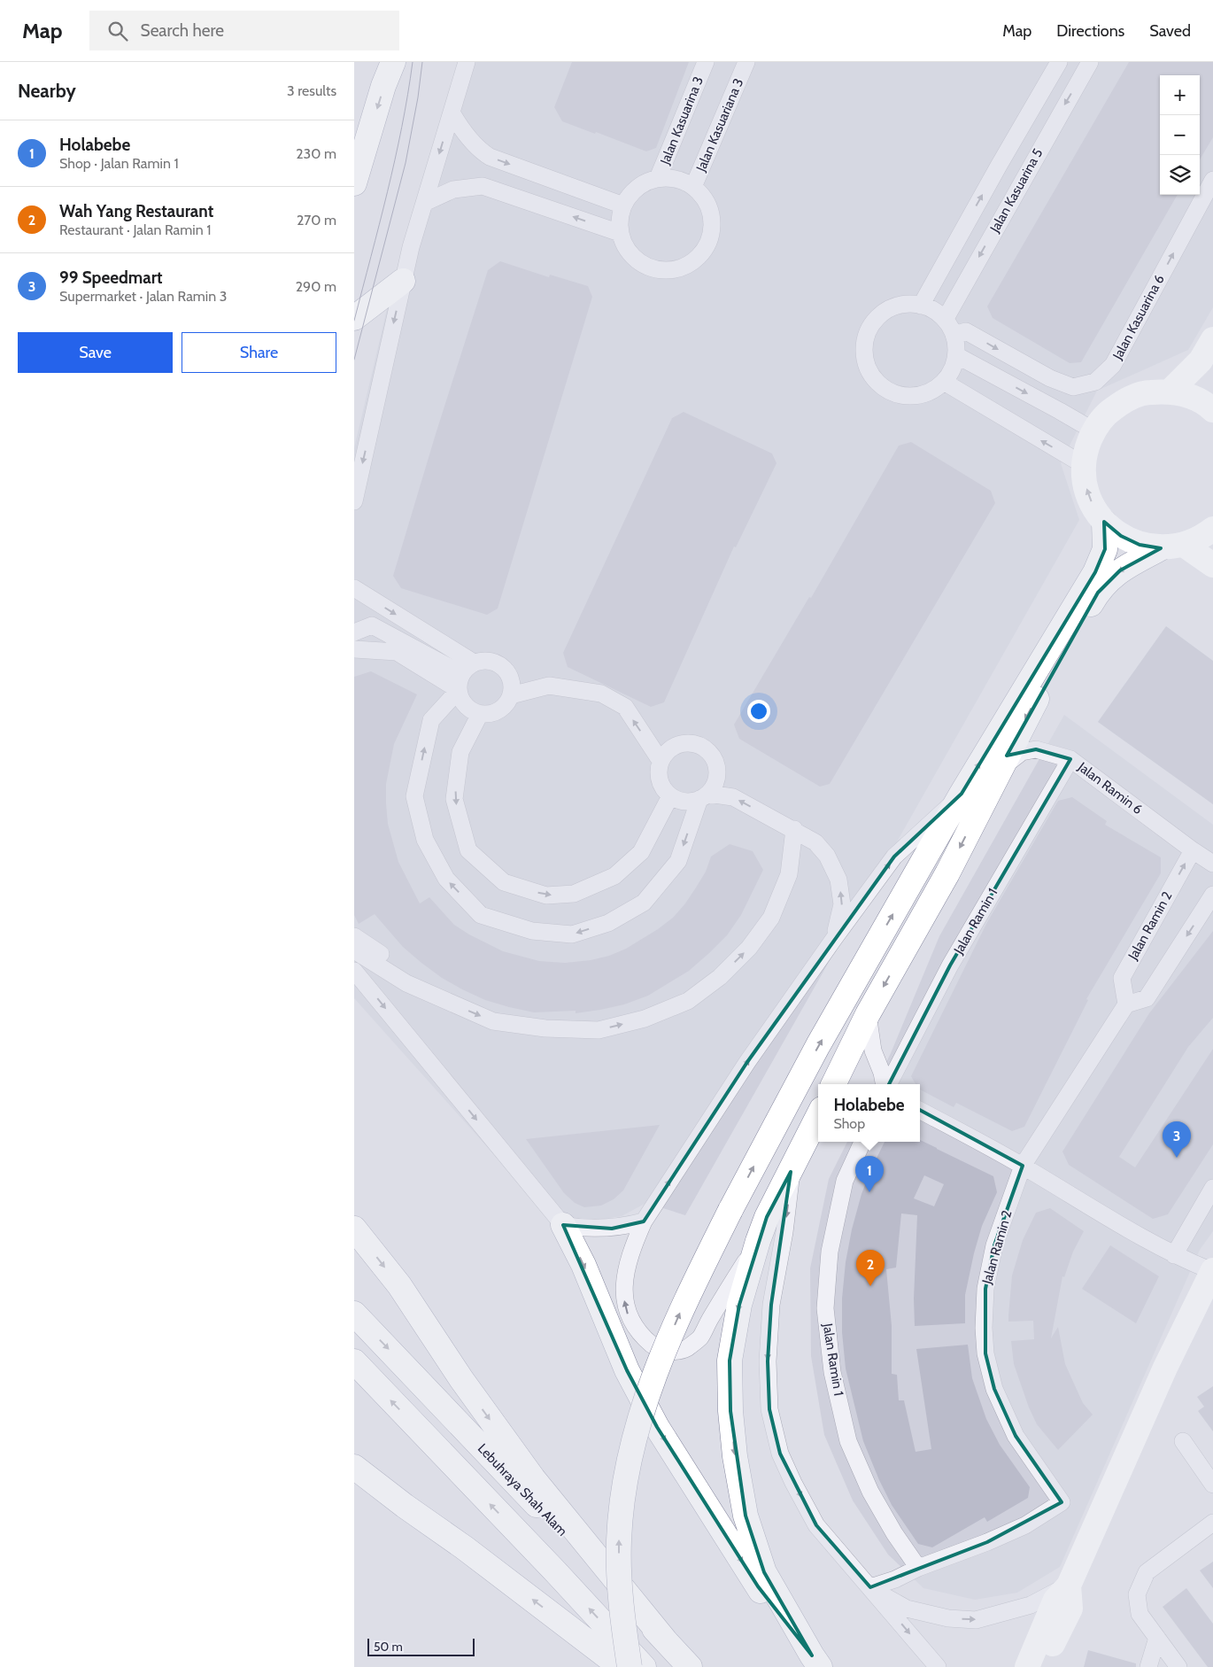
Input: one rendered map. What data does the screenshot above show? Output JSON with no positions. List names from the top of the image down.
{
  "streets": {
    "main road": ["Lebuhraya Shah Alam"],
    "street": [
      "Jalan Kasuarina 3",
      "Jalan Kasuariana 3",
      "Jalan Kasuarina 5",
      "Jalan Kasuarina 6",
      "Jalan Ramin 6",
      "Jalan Ramin 1",
      "Jalan Ramin 2"
    ]
  },
  "crossings": [
    ["Jalan Kasuarina 3", "Jalan Kasuariana 3"],
    ["Jalan Kasuarina 5", "Jalan Kasuarina 6"],
    ["Jalan Ramin 6", "Jalan Ramin 1"],
    ["Jalan Ramin 6", "Jalan Ramin 2"],
    ["Jalan Ramin 1", "Jalan Ramin 2"]
  ],
  "scale_bar": "50 m",
  "page": {
    "header": "Map",
    "search": "Search here",
    "nav": ["Map", "Directions", "Saved"],
    "heading": ["Nearby", "3 results"],
    "map_buttons": ["+", "−"],
    "list": [
      {
        "mark": "1",
        "name": "Holabebe",
        "note": "Shop · Jalan Ramin 1",
        "value": "230 m"
      },
      {
        "mark": "2",
        "name": "Wah Yang Restaurant",
        "note": "Restaurant · Jalan Ramin 1",
        "value": "270 m"
      },
      {
        "mark": "3",
        "name": "99 Speedmart",
        "note": "Supermarket · Jalan Ramin 3",
        "value": "290 m"
      }
    ],
    "buttons": ["Save", "Share"],
    "popup": ["Holabebe", "Shop"],
    "pins": ["3", "1", "2"],
    "scale": "50 m"
  }
}
